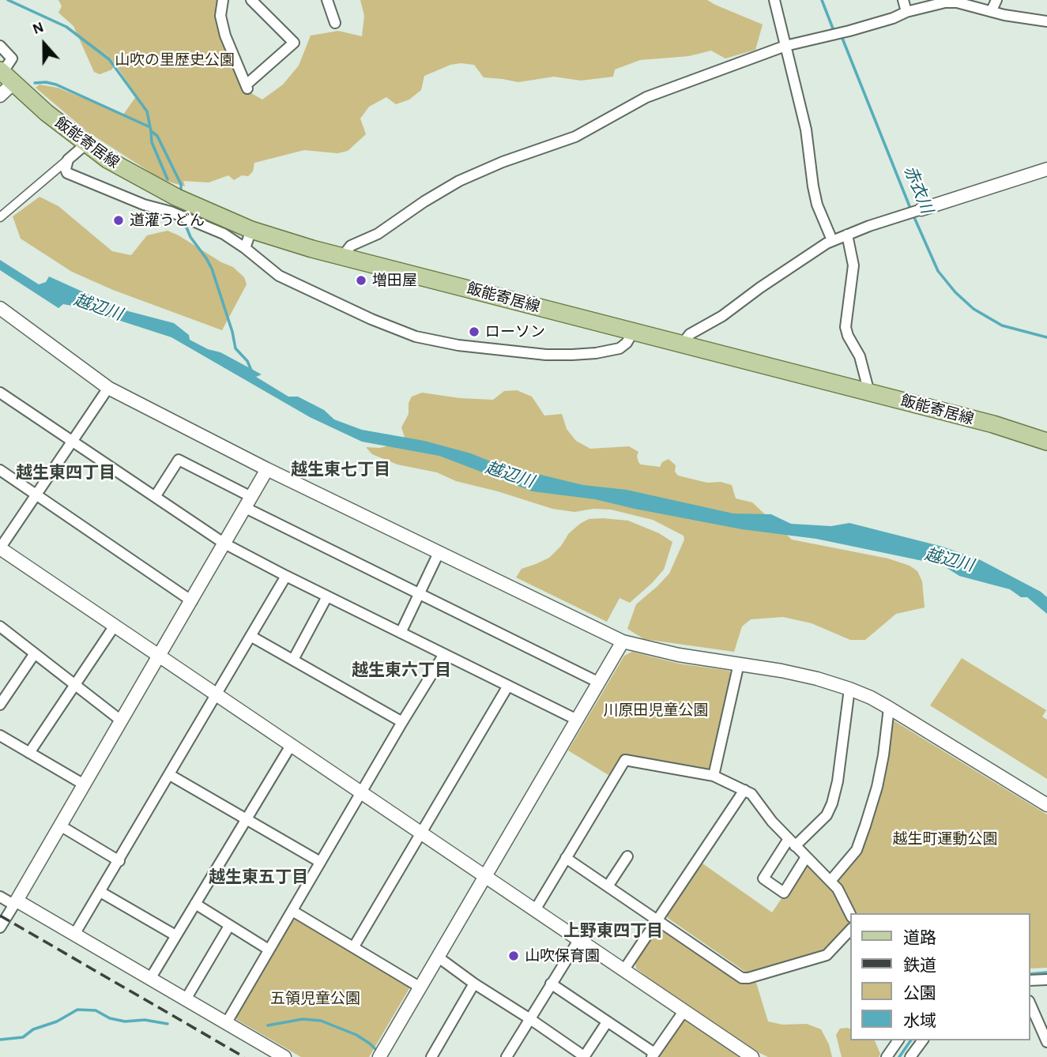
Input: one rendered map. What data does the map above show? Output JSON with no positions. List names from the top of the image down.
{
  "streets": {
    "main road": ["飯能寄居線"]
  },
  "districts": [
    "越生東七丁目",
    "越生東四丁目",
    "越生東六丁目",
    "越生東五丁目",
    "上野東四丁目"
  ],
  "water": ["赤衣川", "越辺川"],
  "parks": [
    "山吹の里歴史公園",
    "川原田児童公園",
    "越生町運動公園",
    "五領児童公園"
  ],
  "places": [
    "道灌うどん",
    "増田屋",
    "ローソン",
    "山吹保育園"
  ],
  "legend": [
    "道路",
    "鉄道",
    "公園",
    "水域"
  ],
  "north": "top"
}
